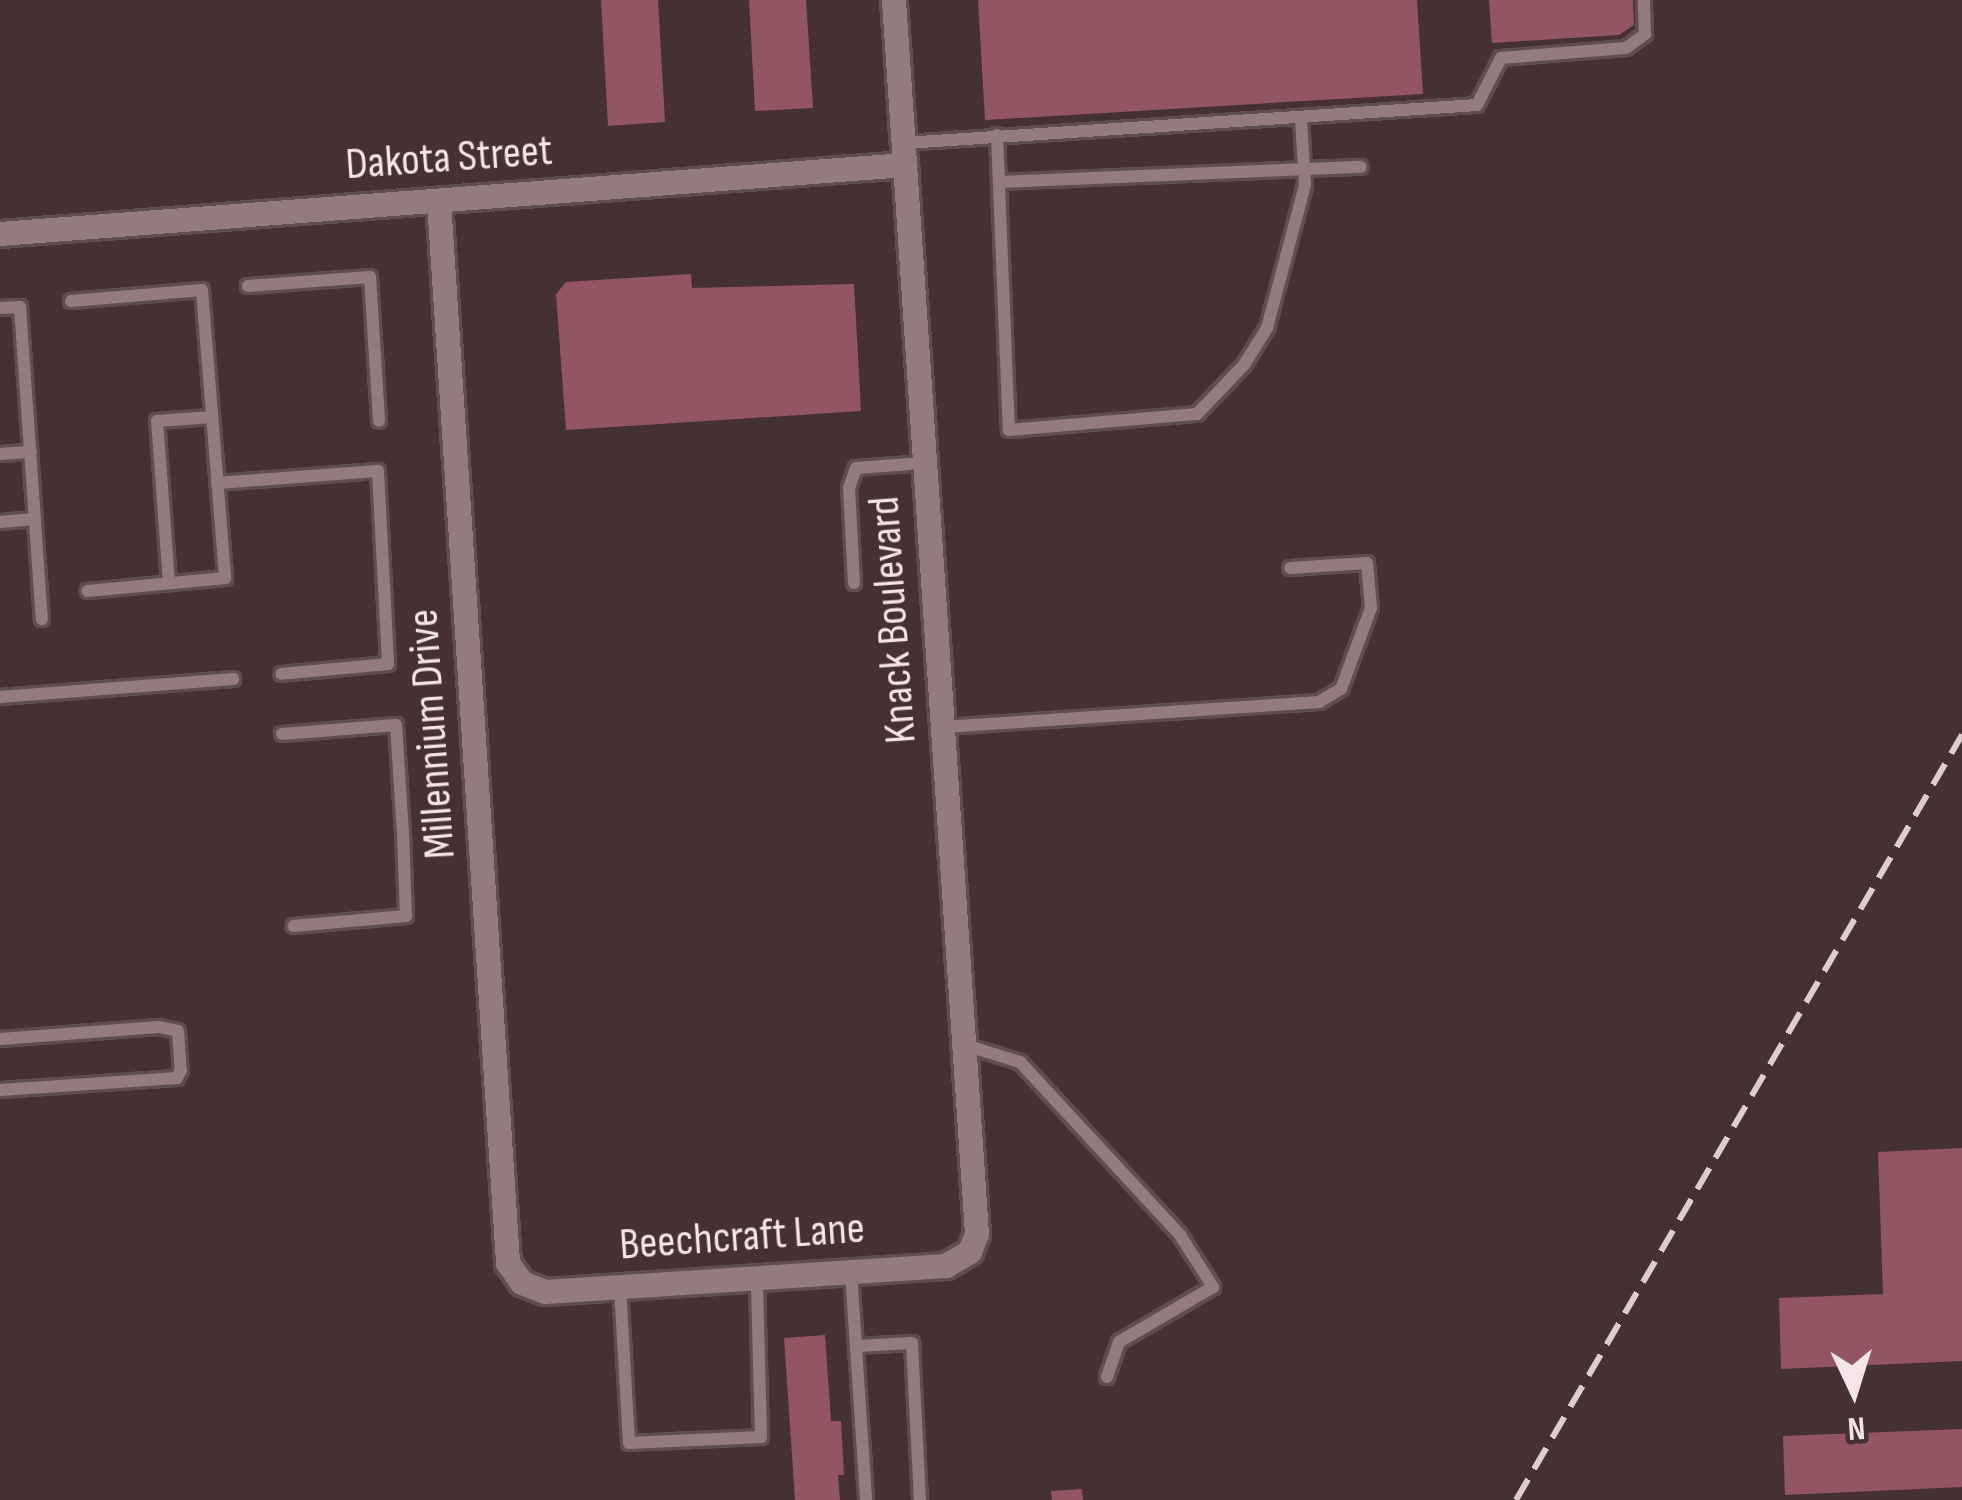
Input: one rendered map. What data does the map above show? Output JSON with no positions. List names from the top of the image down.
{
  "streets": {
    "street": [
      "Dakota Street",
      "Knack Boulevard",
      "Millennium Drive",
      "Beechcraft Lane"
    ]
  },
  "crossings": [
    ["Dakota Street", "Knack Boulevard"],
    ["Dakota Street", "Millennium Drive"],
    ["Knack Boulevard", "Beechcraft Lane"],
    ["Millennium Drive", "Beechcraft Lane"]
  ],
  "north": "bottom"
}
